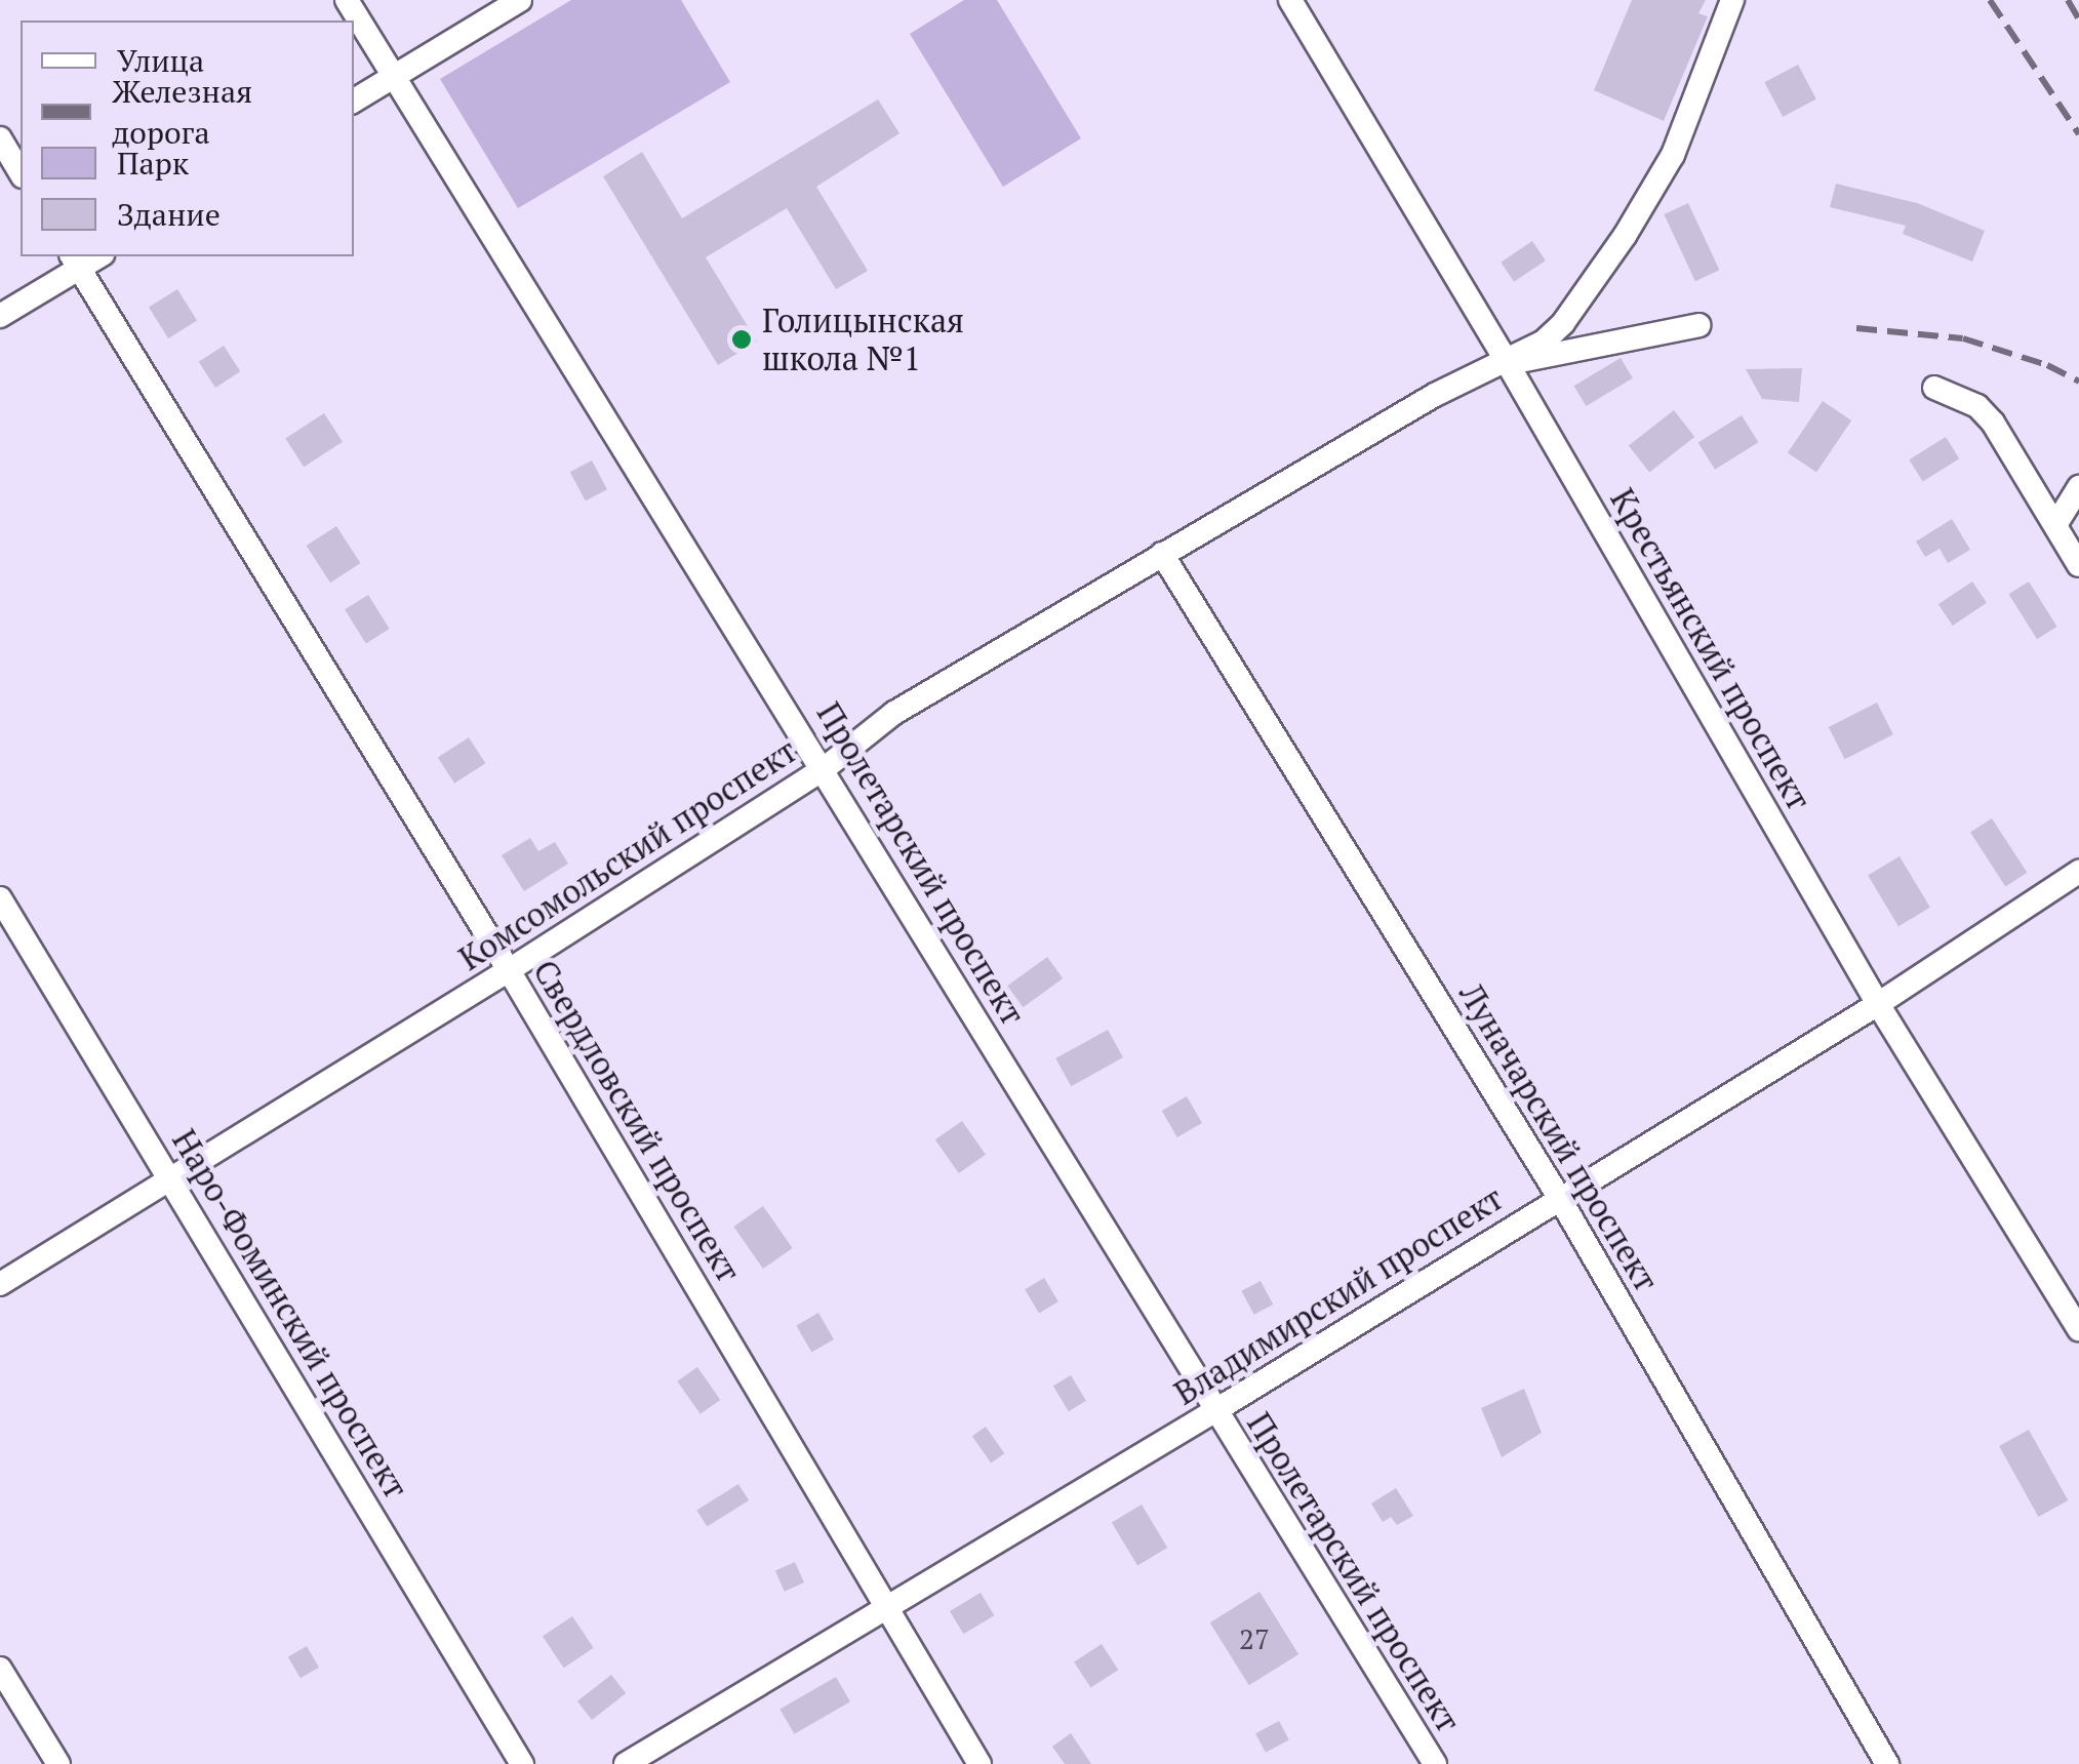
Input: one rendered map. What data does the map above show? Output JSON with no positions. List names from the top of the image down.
{
  "streets": {
    "street": [
      "Крестьянский проспект",
      "Комсомольский проспект",
      "Пролетарский проспект",
      "Свердловский проспект",
      "Луначарский проспект",
      "Владимирский проспект",
      "Наро-Фоминский проспект"
    ]
  },
  "crossings": [
    ["Крестьянский проспект", "Комсомольский проспект"],
    ["Крестьянский проспект", "Владимирский проспект"],
    ["Комсомольский проспект", "Пролетарский проспект"],
    ["Комсомольский проспект", "Свердловский проспект"],
    ["Комсомольский проспект", "Луначарский проспект"],
    ["Комсомольский проспект", "Наро-Фоминский проспект"],
    ["Пролетарский проспект", "Владимирский проспект"],
    ["Свердловский проспект", "Владимирский проспект"],
    ["Луначарский проспект", "Владимирский проспект"]
  ],
  "places": ["Голицынская школа №1"],
  "house_numbers": ["27"],
  "legend": [
    "Улица",
    "Железная дорога",
    "Парк",
    "Здание"
  ]
}
